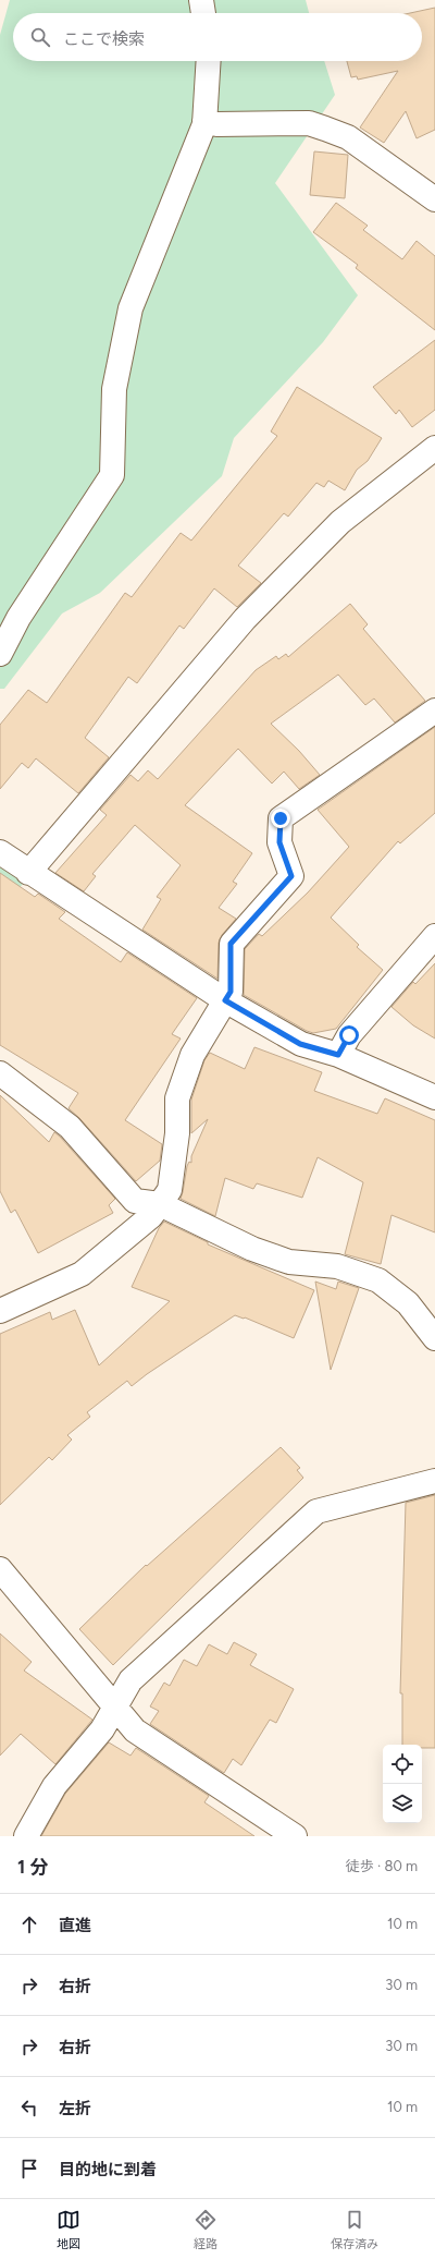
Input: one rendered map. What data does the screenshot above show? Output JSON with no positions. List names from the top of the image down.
{
  "page": {
    "search": "ここで検索",
    "heading": ["1 分", "徒歩 · 80 m"],
    "list": [
      ["直進", "10 m"],
      ["右折", "30 m"],
      ["右折", "30 m"],
      ["左折", "10 m"],
      "目的地に到着"
    ],
    "nav": ["地図", "経路", "保存済み"]
  }
}
